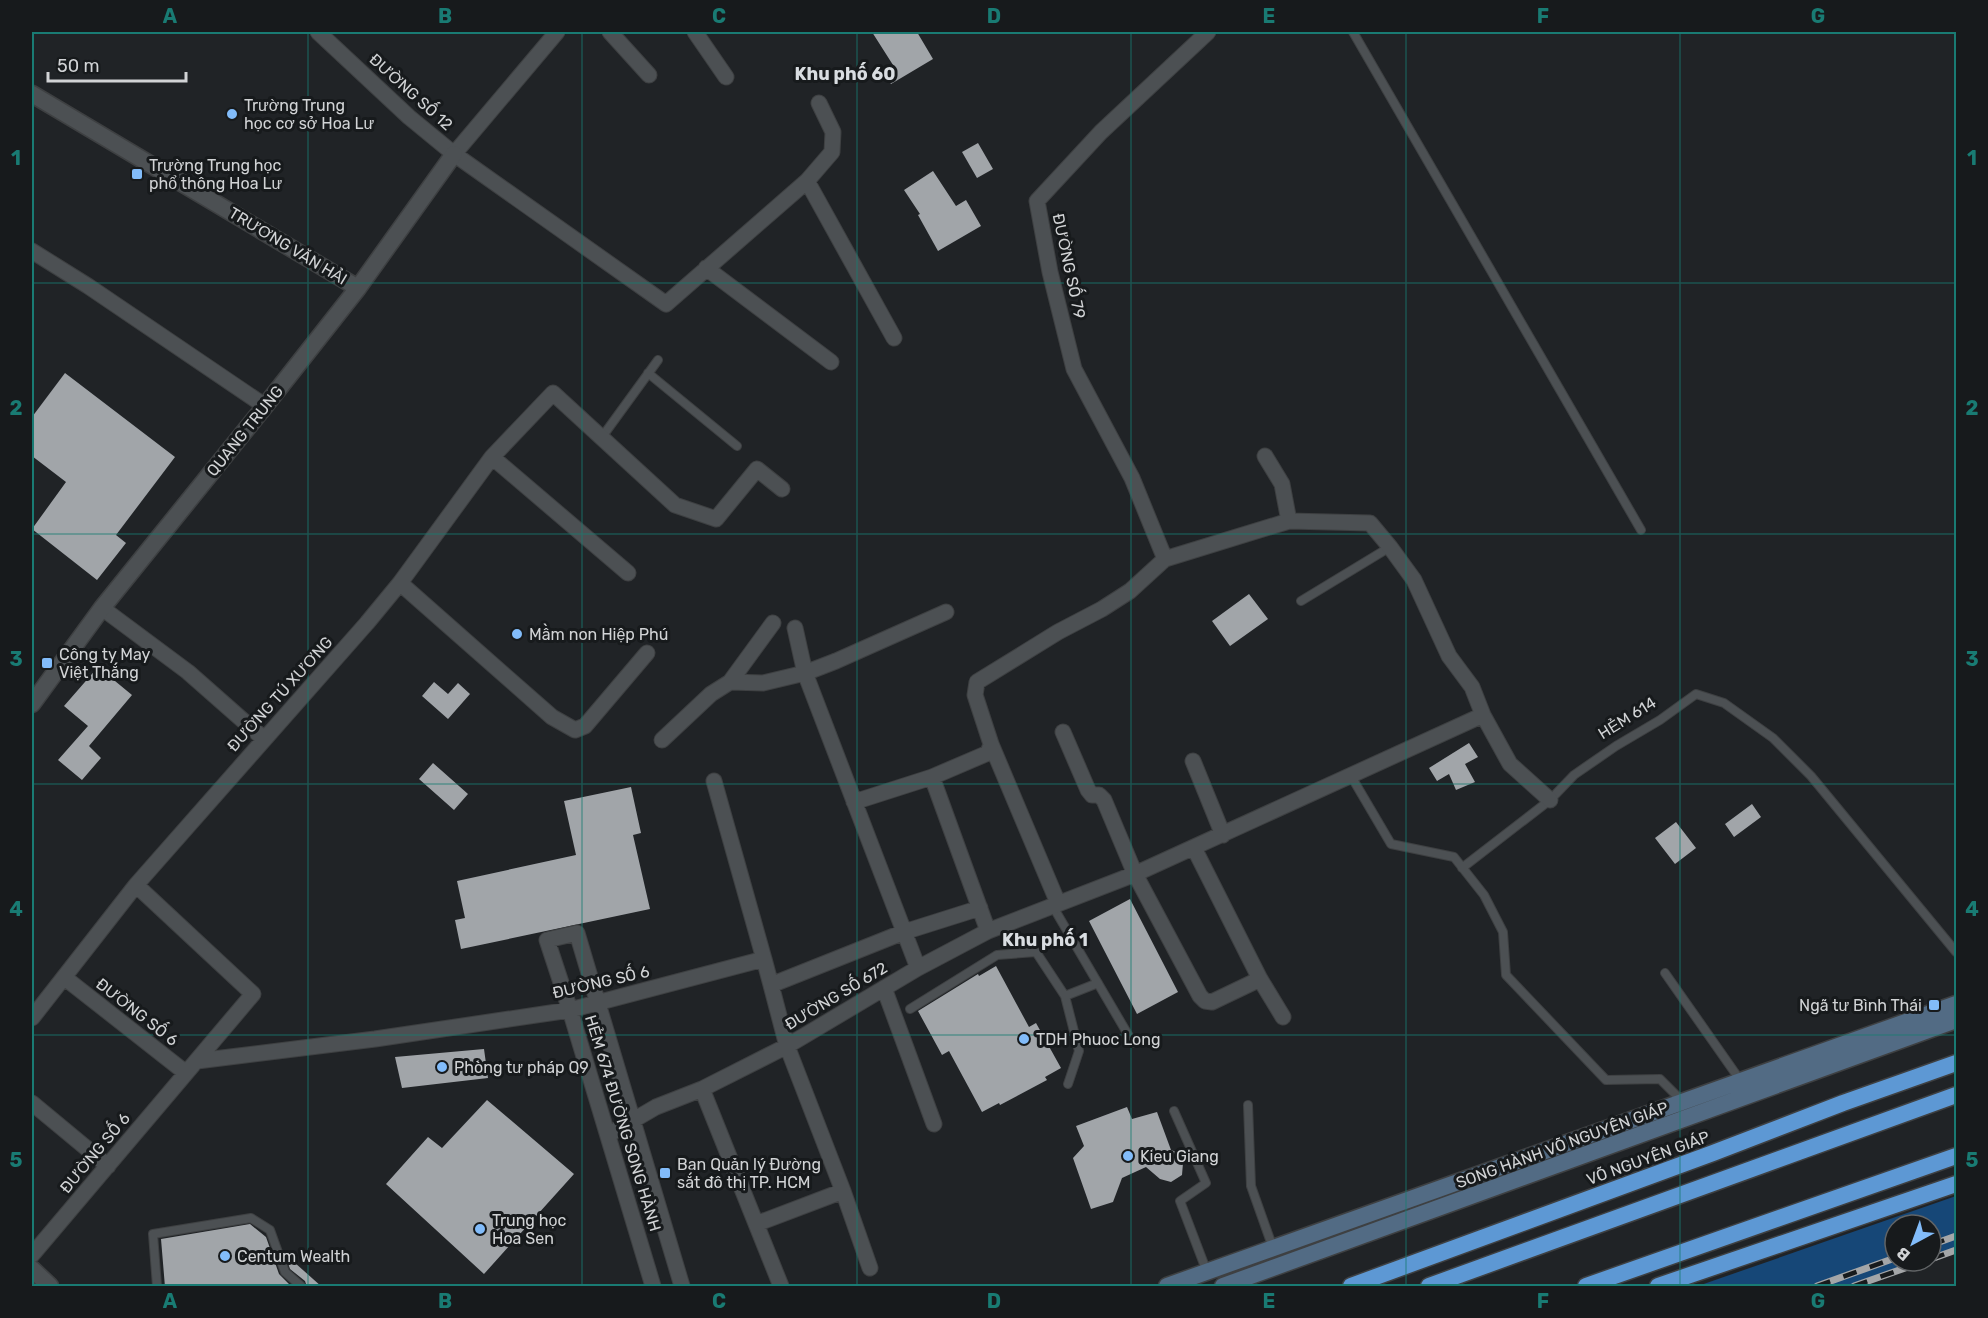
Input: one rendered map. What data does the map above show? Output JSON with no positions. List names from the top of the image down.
{
  "streets": {
    "highway": ["VÕ NGUYÊN GIÁP"],
    "main road": ["SONG HÀNH VÕ NGUYÊN GIÁP"],
    "street": [
      "ĐƯỜNG SỐ 12",
      "TRƯƠNG VĂN HẢI",
      "ĐƯỜNG SỐ 79",
      "QUANG TRUNG",
      "ĐƯỜNG TÚ XƯƠNG",
      "ĐƯỜNG SỐ 6",
      "ĐƯỜNG SỐ 672",
      "HẺM 674 ĐƯỜNG SONG HÀNH"
    ],
    "lane": ["HẺM 614"]
  },
  "crossings": [
    ["ĐƯỜNG SỐ 12", "QUANG TRUNG"],
    ["TRƯƠNG VĂN HẢI", "QUANG TRUNG"],
    ["ĐƯỜNG TÚ XƯƠNG", "ĐƯỜNG SỐ 6"],
    ["ĐƯỜNG SỐ 6", "HẺM 674 ĐƯỜNG SONG HÀNH"],
    ["ĐƯỜNG SỐ 672", "HẺM 674 ĐƯỜNG SONG HÀNH"]
  ],
  "districts": ["Khu phố 60", "Khu phố 1"],
  "places": {
    "other": [
      "Trường Trung học cơ sở Hoa Lư",
      "Mầm non Hiệp Phú",
      "TDH Phuoc Long",
      "Phòng tư pháp Q9",
      "Kieu Giang",
      "Trung học Hoa Sen",
      "Centum Wealth"
    ],
    "transit": [
      "Trường Trung học phổ thông Hoa Lư",
      "Công ty May Việt Thắng",
      "Ngã tư Bình Thái",
      "Ban Quản lý Đường sắt đô thị TP. HCM"
    ]
  },
  "scale_bar": "50 m",
  "north": "bottom left",
  "grid": {
    "columns": [
      "A",
      "B",
      "C",
      "D",
      "E",
      "F",
      "G"
    ],
    "rows": [
      "1",
      "2",
      "3",
      "4",
      "5"
    ]
  }
}
